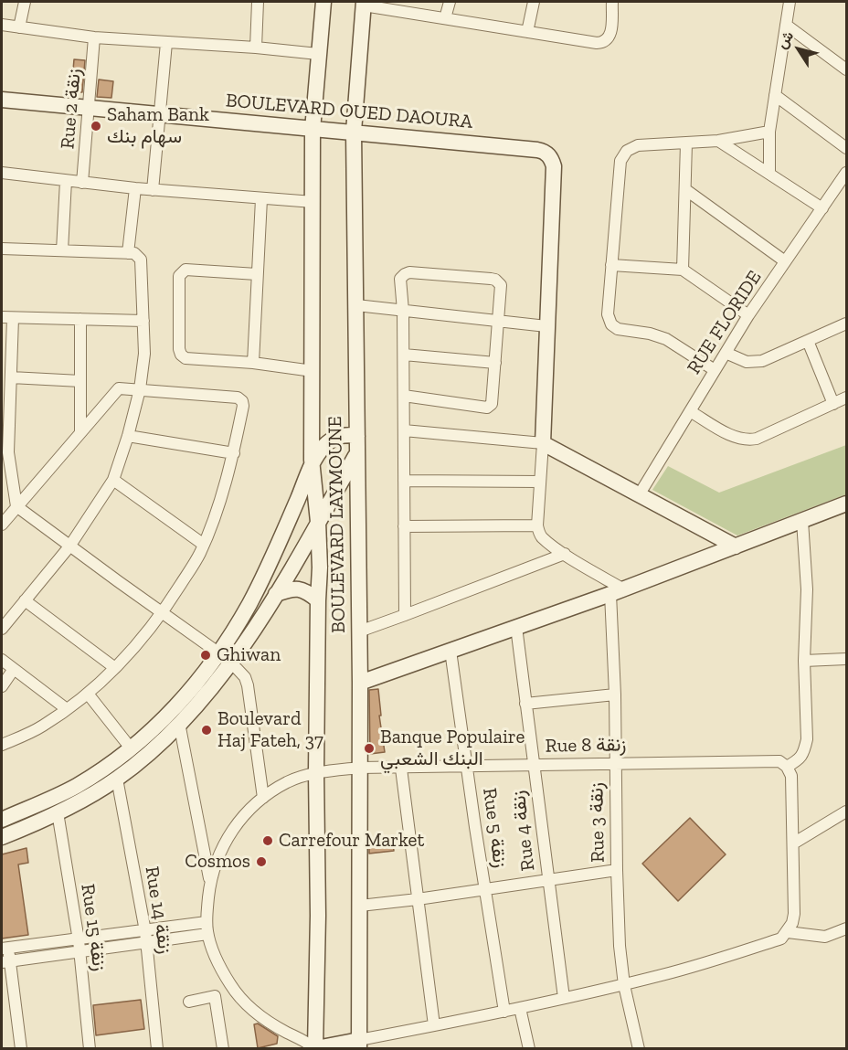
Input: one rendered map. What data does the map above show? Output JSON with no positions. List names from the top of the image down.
{
  "streets": {
    "street": [
      "Rue 2 زنقة",
      "BOULEVARD OUED DAOURA",
      "RUE FLORIDE",
      "BOULEVARD LAYMOUNE",
      "Rue 8 زنقة",
      "Rue 3 زنقة",
      "Rue 5 زنقة",
      "Rue 4 زنقة",
      "Rue 14 زنقة",
      "Rue 15 زنقة"
    ]
  },
  "crossings": [
    ["Rue 2 زنقة", "BOULEVARD OUED DAOURA"],
    ["BOULEVARD OUED DAOURA", "BOULEVARD LAYMOUNE"],
    ["BOULEVARD LAYMOUNE", "Rue 8 زنقة"],
    ["Rue 8 زنقة", "Rue 3 زنقة"],
    ["Rue 8 زنقة", "Rue 5 زنقة"],
    ["Rue 8 زنقة", "Rue 4 زنقة"]
  ],
  "places": [
    "Saham Bank سهام بنك",
    "Ghiwan",
    "Boulevard Haj Fateh, 37",
    "Banque Populaire البنك الشعبي",
    "Carrefour Market",
    "Cosmos"
  ],
  "north": "top left"
}
